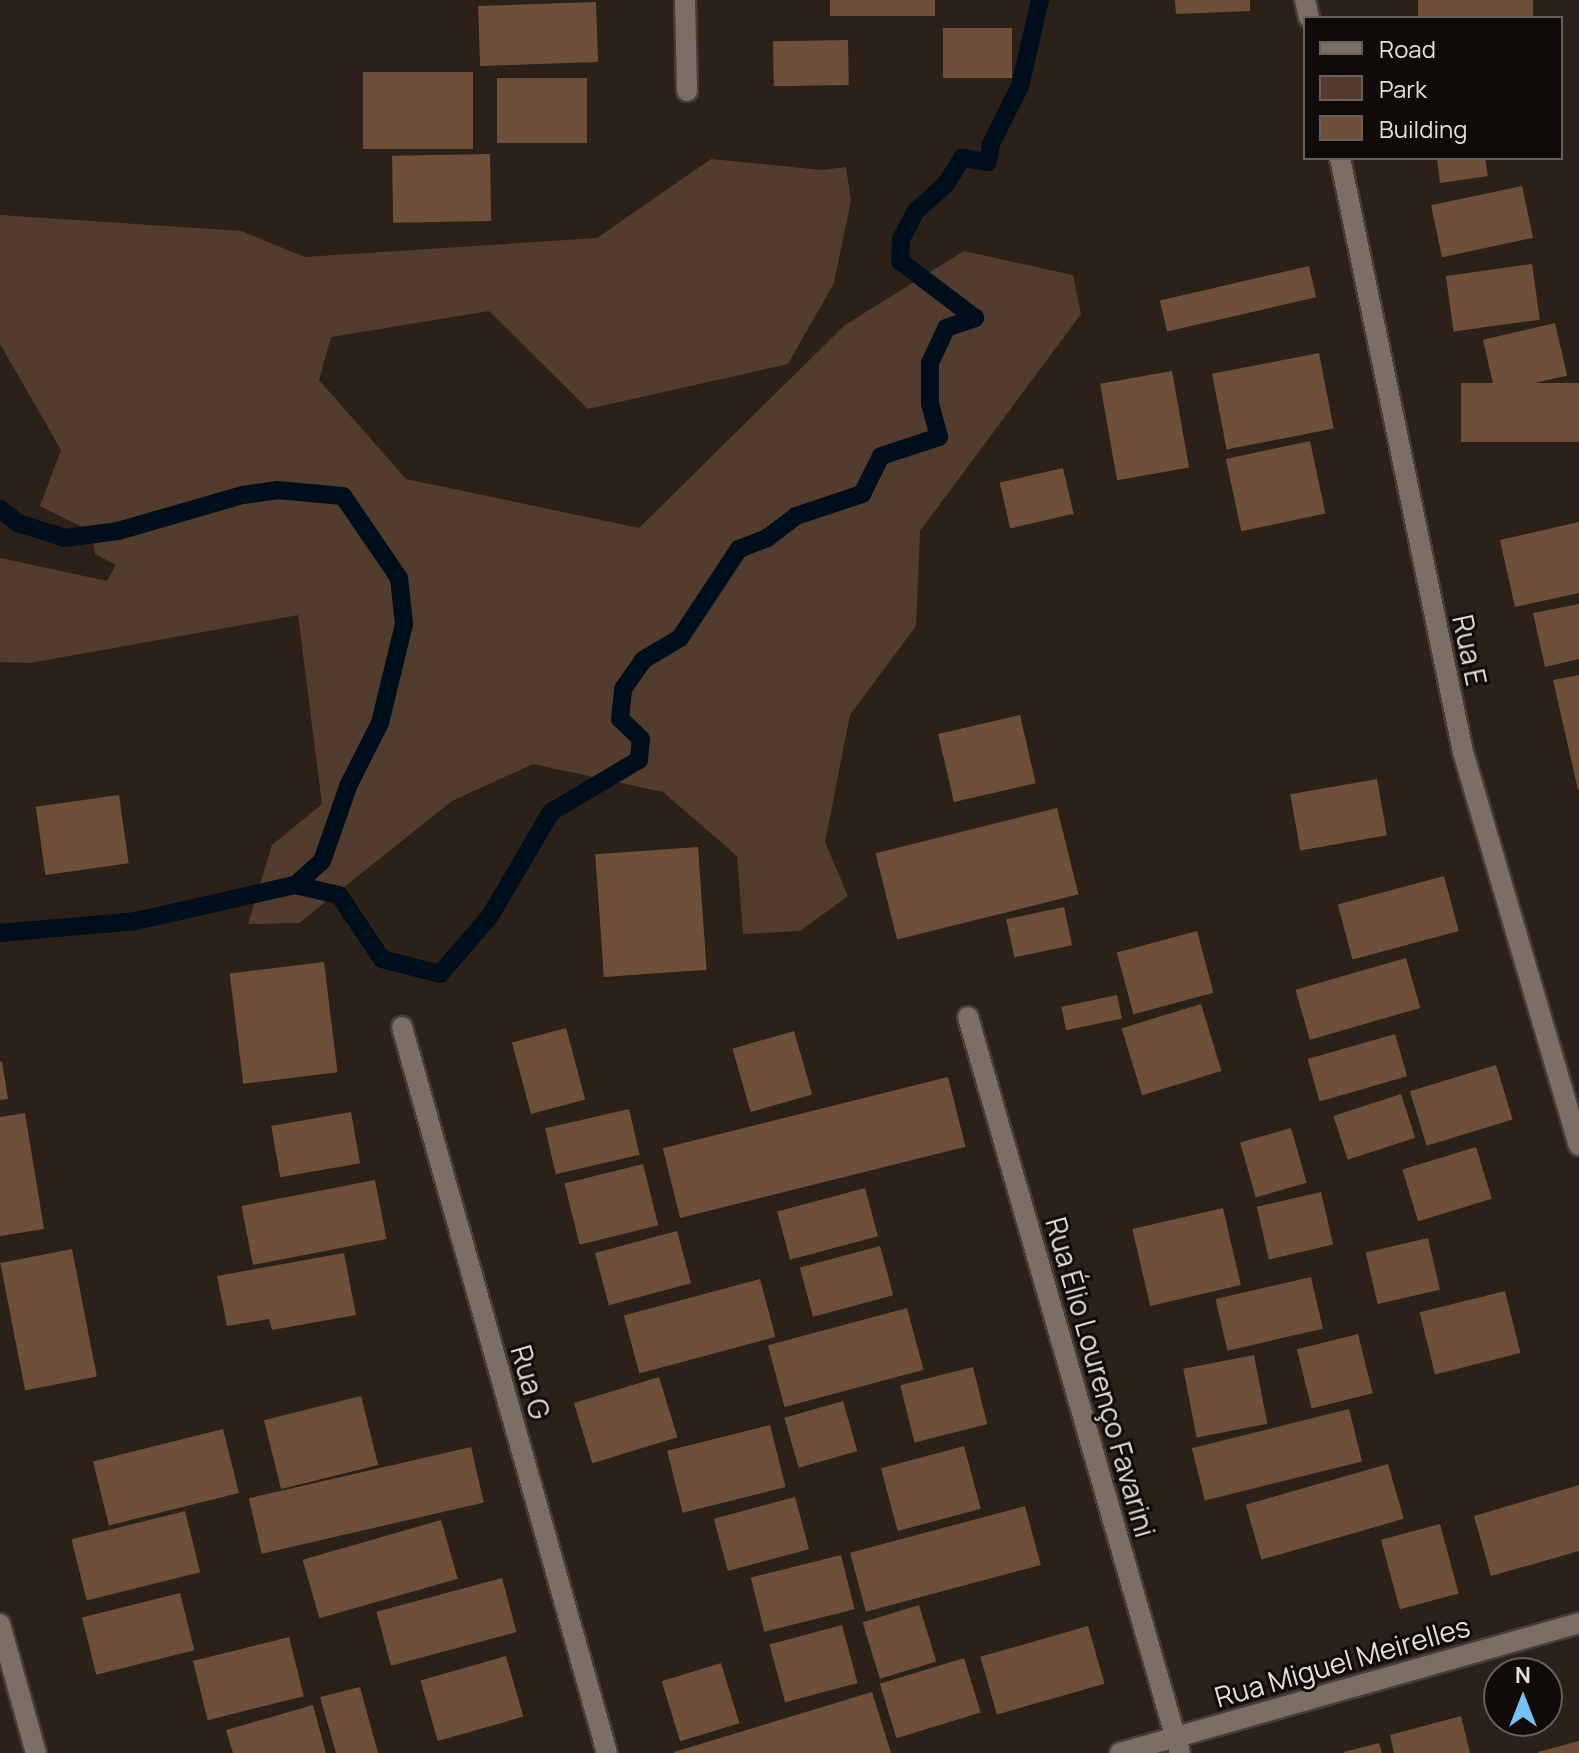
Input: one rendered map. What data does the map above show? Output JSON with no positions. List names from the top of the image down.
{
  "streets": {
    "street": [
      "Rua E",
      "Rua Élio Lourenço Favarini",
      "Rua G",
      "Rua Miguel Meirelles"
    ]
  },
  "crossings": [
    ["Rua Élio Lourenço Favarini", "Rua Miguel Meirelles"]
  ],
  "legend": ["Road", "Park", "Building"],
  "north": "top"
}
